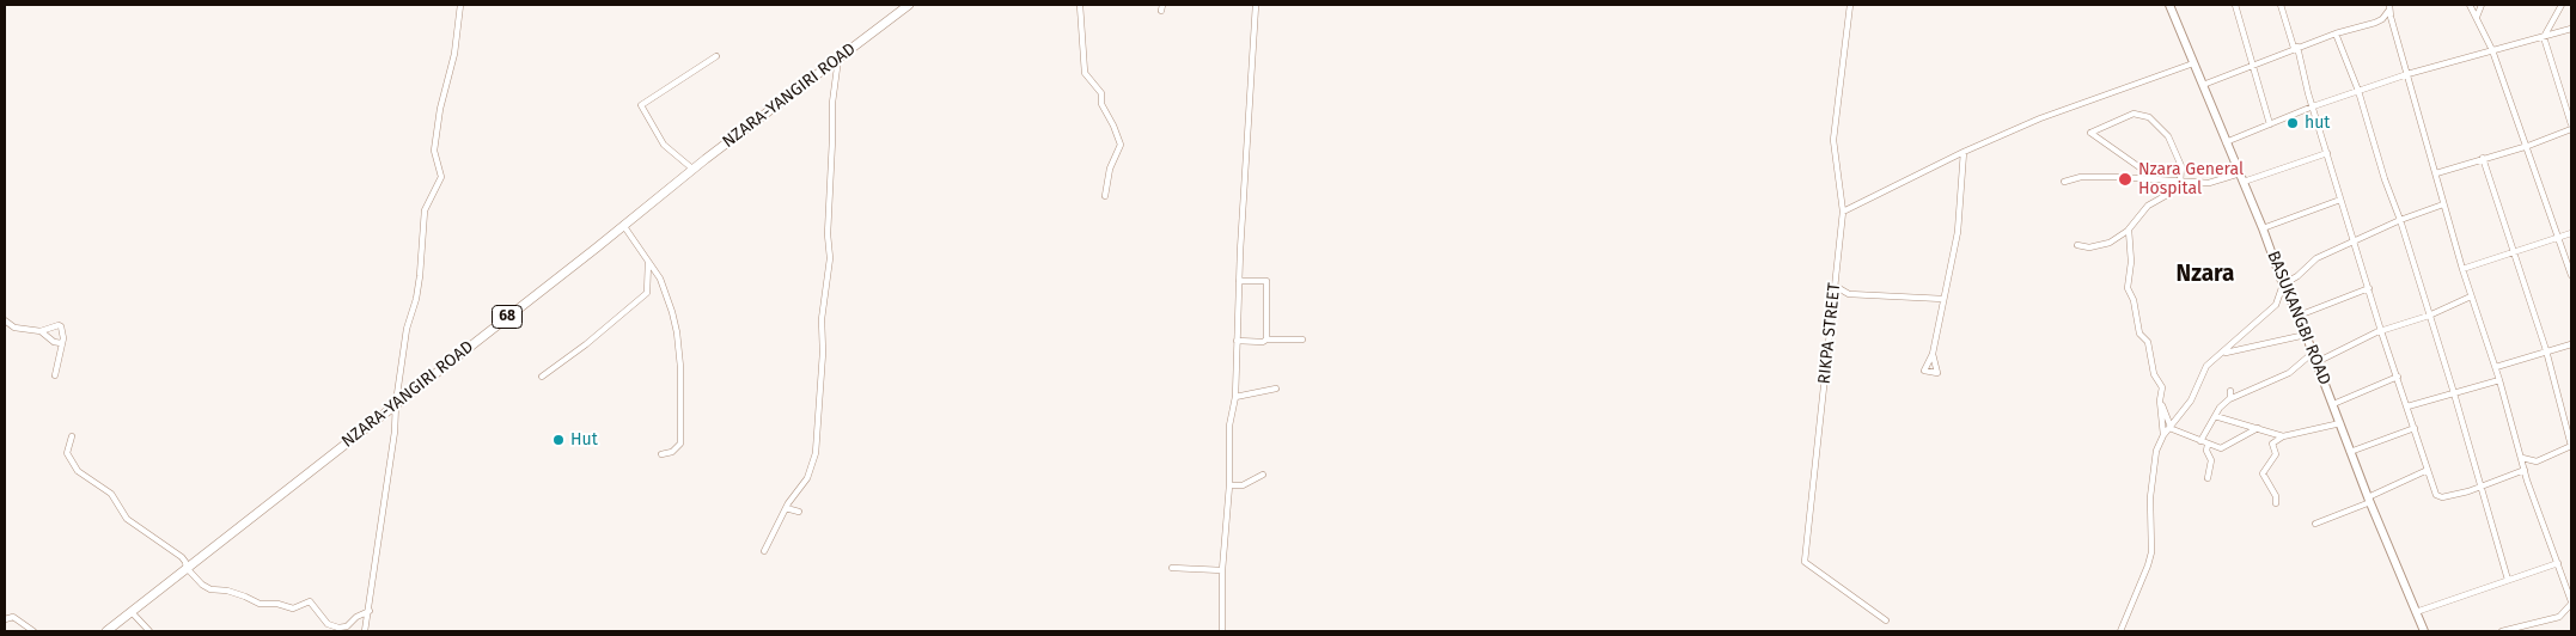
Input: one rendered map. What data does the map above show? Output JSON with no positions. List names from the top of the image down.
{
  "streets": {
    "main road": ["NZARA-YANGIRI ROAD", "68"],
    "street": ["BASUKANGBI ROAD", "RIKPA STREET"]
  },
  "districts": ["Nzara"],
  "places": ["hut", "Nzara General Hospital", "Hut"]
}
